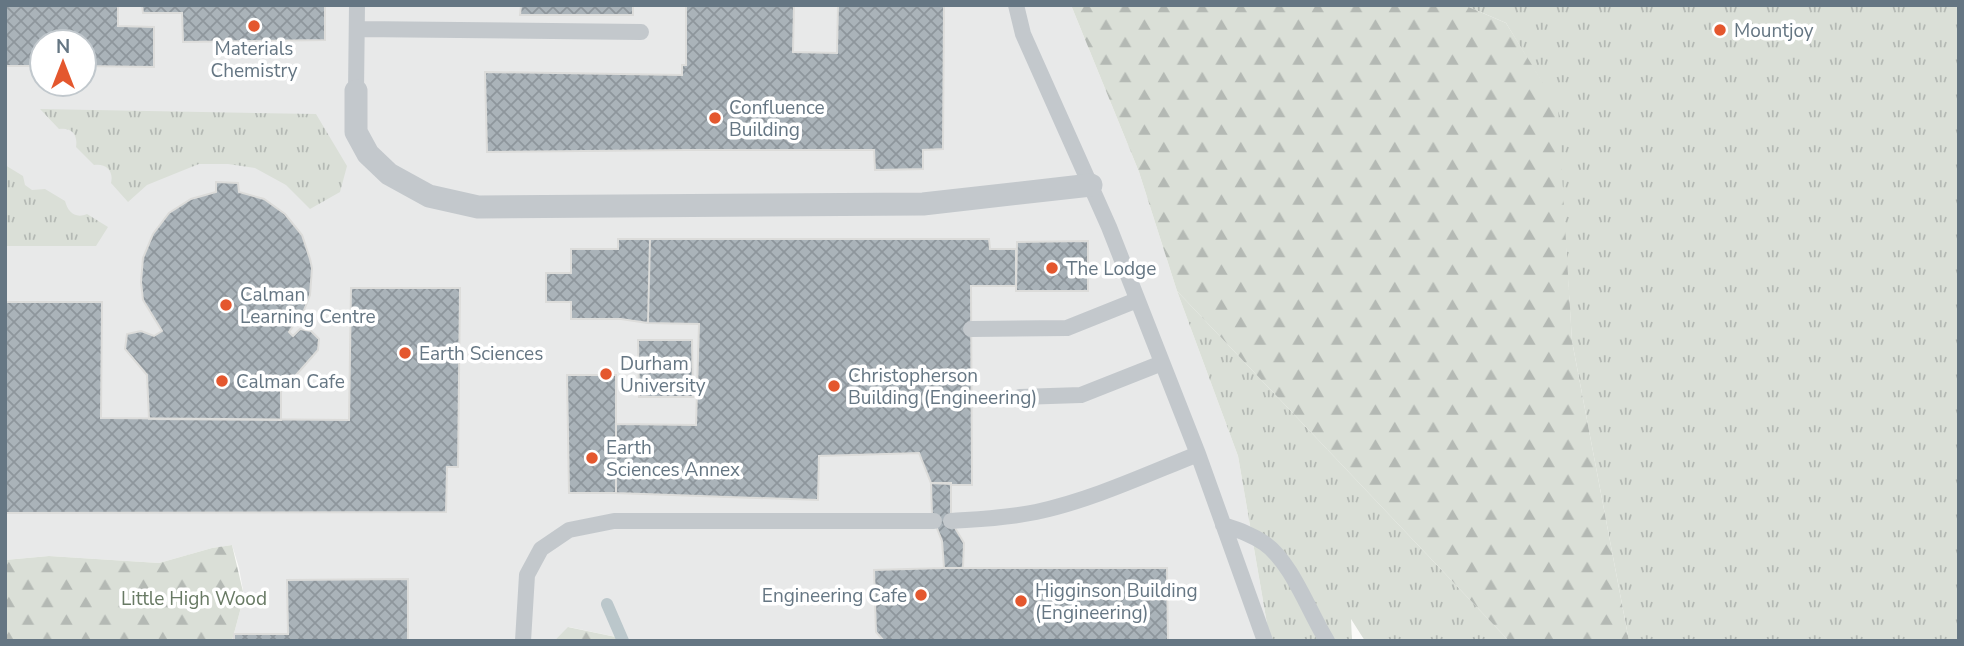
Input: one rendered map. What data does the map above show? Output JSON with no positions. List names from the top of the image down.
{
  "parks": ["Little High Wood"],
  "places": [
    "Materials Chemistry",
    "Mountjoy",
    "Confluence Building",
    "The Lodge",
    "Calman Learning Centre",
    "Earth Sciences",
    "Durham University",
    "Calman Cafe",
    "Christopherson Building (Engineering)",
    "Earth Sciences Annex",
    "Engineering Cafe",
    "Higginson Building (Engineering)"
  ],
  "north": "top"
}
